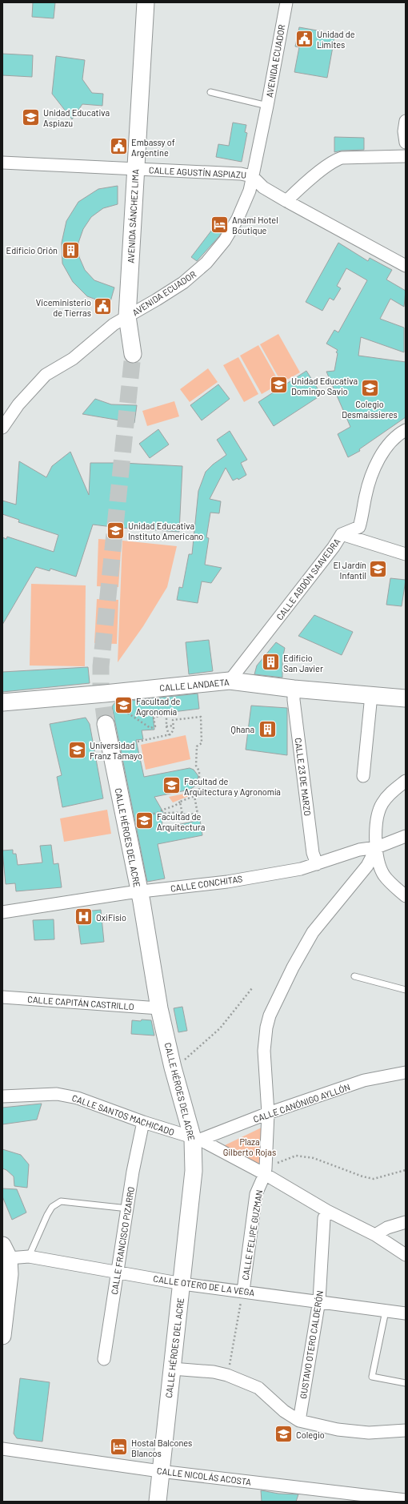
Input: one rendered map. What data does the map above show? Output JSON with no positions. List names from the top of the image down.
{
  "streets": {
    "main road": ["AVENIDA SÁNCHEZ LIMA", "CALLE LANDAETA", "CALLE HÉROES DEL ACRE"],
    "street": [
      "AVENIDA ECUADOR",
      "CALLE AGUSTÍN ASPIAZU",
      "CALLE ABDÓN SAAVEDRA",
      "CALLE 23 DE MARZO",
      "CALLE CONCHITAS",
      "CALLE CAPITÁN CASTRILLO",
      "CALLE CANÓNIGO AYLLÓN",
      "CALLE SANTOS MACHICADO",
      "CALLE FELIPE GUZMAN",
      "CALLE FRANCISCO PIZARRO",
      "CALLE OTERO DE LA VEGA",
      "GUSTAVO OTERO CALDERÓN",
      "CALLE NICOLÁS ACOSTA"
    ]
  },
  "crossings": [
    ["AVENIDA ECUADOR", "CALLE AGUSTÍN ASPIAZU"],
    ["AVENIDA ECUADOR", "AVENIDA SÁNCHEZ LIMA"],
    ["CALLE AGUSTÍN ASPIAZU", "AVENIDA SÁNCHEZ LIMA"],
    ["CALLE ABDÓN SAAVEDRA", "CALLE LANDAETA"],
    ["CALLE LANDAETA", "CALLE 23 DE MARZO"],
    ["CALLE 23 DE MARZO", "CALLE CONCHITAS"],
    ["CALLE HÉROES DEL ACRE", "CALLE CONCHITAS"],
    ["CALLE HÉROES DEL ACRE", "CALLE CAPITÁN CASTRILLO"],
    ["CALLE HÉROES DEL ACRE", "CALLE CANÓNIGO AYLLÓN"],
    ["CALLE HÉROES DEL ACRE", "CALLE SANTOS MACHICADO"],
    ["CALLE HÉROES DEL ACRE", "CALLE OTERO DE LA VEGA"],
    ["CALLE HÉROES DEL ACRE", "CALLE NICOLÁS ACOSTA"],
    ["CALLE CONCHITAS", "CALLE FELIPE GUZMAN"],
    ["CALLE CANÓNIGO AYLLÓN", "CALLE SANTOS MACHICADO"],
    ["CALLE CANÓNIGO AYLLÓN", "CALLE FELIPE GUZMAN"],
    ["CALLE SANTOS MACHICADO", "CALLE FELIPE GUZMAN"],
    ["CALLE SANTOS MACHICADO", "CALLE FRANCISCO PIZARRO"],
    ["CALLE SANTOS MACHICADO", "GUSTAVO OTERO CALDERÓN"],
    ["CALLE FELIPE GUZMAN", "CALLE OTERO DE LA VEGA"],
    ["CALLE FRANCISCO PIZARRO", "CALLE OTERO DE LA VEGA"],
    ["CALLE OTERO DE LA VEGA", "GUSTAVO OTERO CALDERÓN"]
  ],
  "parks": ["Plaza Gilberto Rojas"],
  "places": {
    "public building": ["Unidad de Lìmites", "Embassy of Argentine", "Viceministerio de Tierras"],
    "school or university": [
      "Unidad Educativa Aspiazu",
      "Unidad Educativa Domingo Savio",
      "Colegio Desmaissieres",
      "Unidad Educativa Instituto Americano",
      "El Jardín Infantil",
      "Facultad de Agronomía",
      "Universidad Franz Tamayo",
      "Facultad de Arquitectura y Agronomía",
      "Facultad de Arquitectura",
      "Colegio"
    ],
    "hotel": ["Anami Hotel Boutique", "Hostal Balcones Blancos"],
    "building": ["Edificio Orión", "Edificio San Javier", "Qhana"],
    "hospital": ["OxiFisio"]
  }
}
